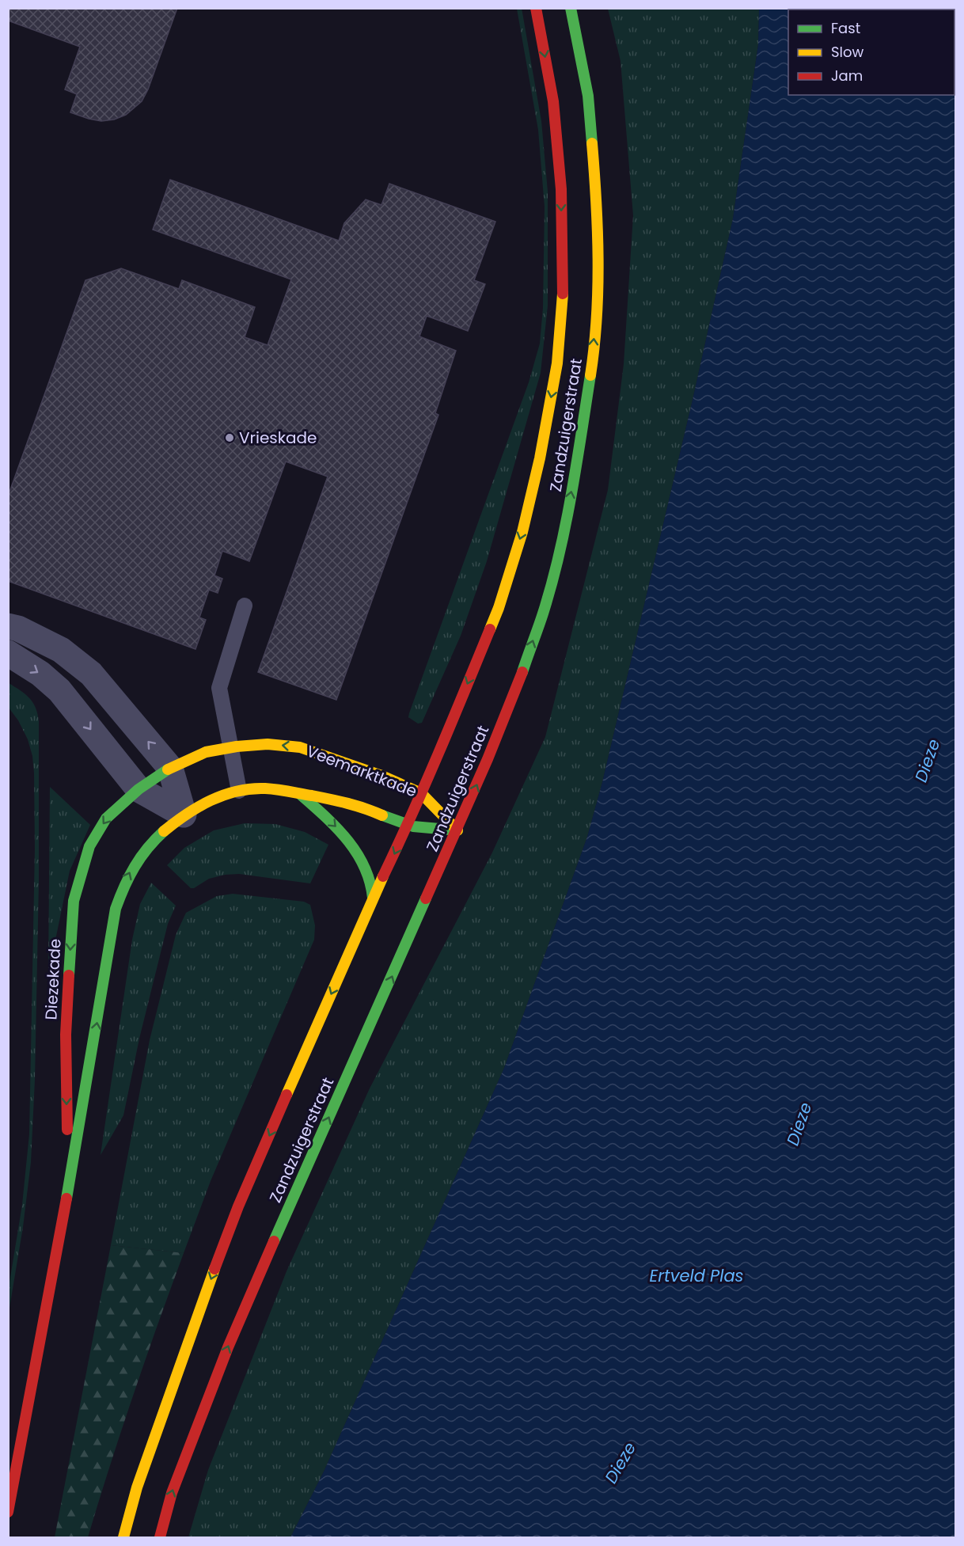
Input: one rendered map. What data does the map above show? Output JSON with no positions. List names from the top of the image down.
{
  "streets": {
    "main road": ["Zandzuigerstraat", "Veemarktkade", "Diezekade"]
  },
  "crossings": [
    ["Zandzuigerstraat", "Veemarktkade"],
    ["Veemarktkade", "Diezekade"]
  ],
  "water": ["Dieze", "Ertveld Plas"],
  "places": ["Vrieskade"],
  "legend": ["Fast", "Slow", "Jam"]
}
